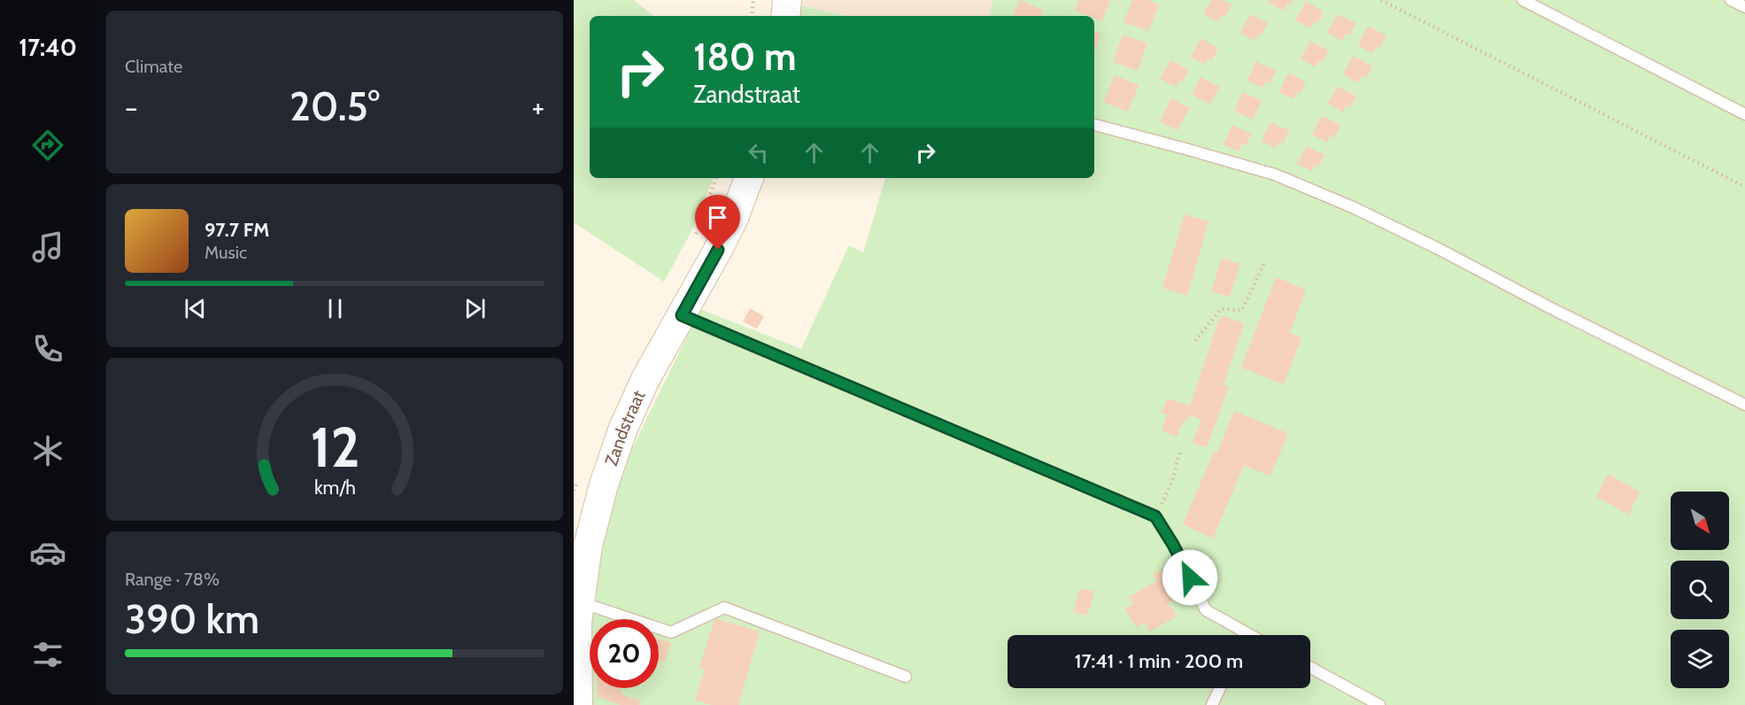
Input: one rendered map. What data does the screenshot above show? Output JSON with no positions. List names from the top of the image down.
{
  "streets": {
    "street": ["Zandstraat"]
  },
  "north": "bottom right",
  "page": {
    "tabs": "17:40",
    "tile": [
      "Climate",
      ["Range · 78%", "390 km"]
    ],
    "turn": ["180 m", "Zandstraat"],
    "heat": ["−", "20.5°", "+"],
    "song": ["97.7 FM", "Music"],
    "limit": "20",
    "trip": "17:41 · 1 min · 200 m",
    "gauge": ["12", "km/h"]
  }
}
